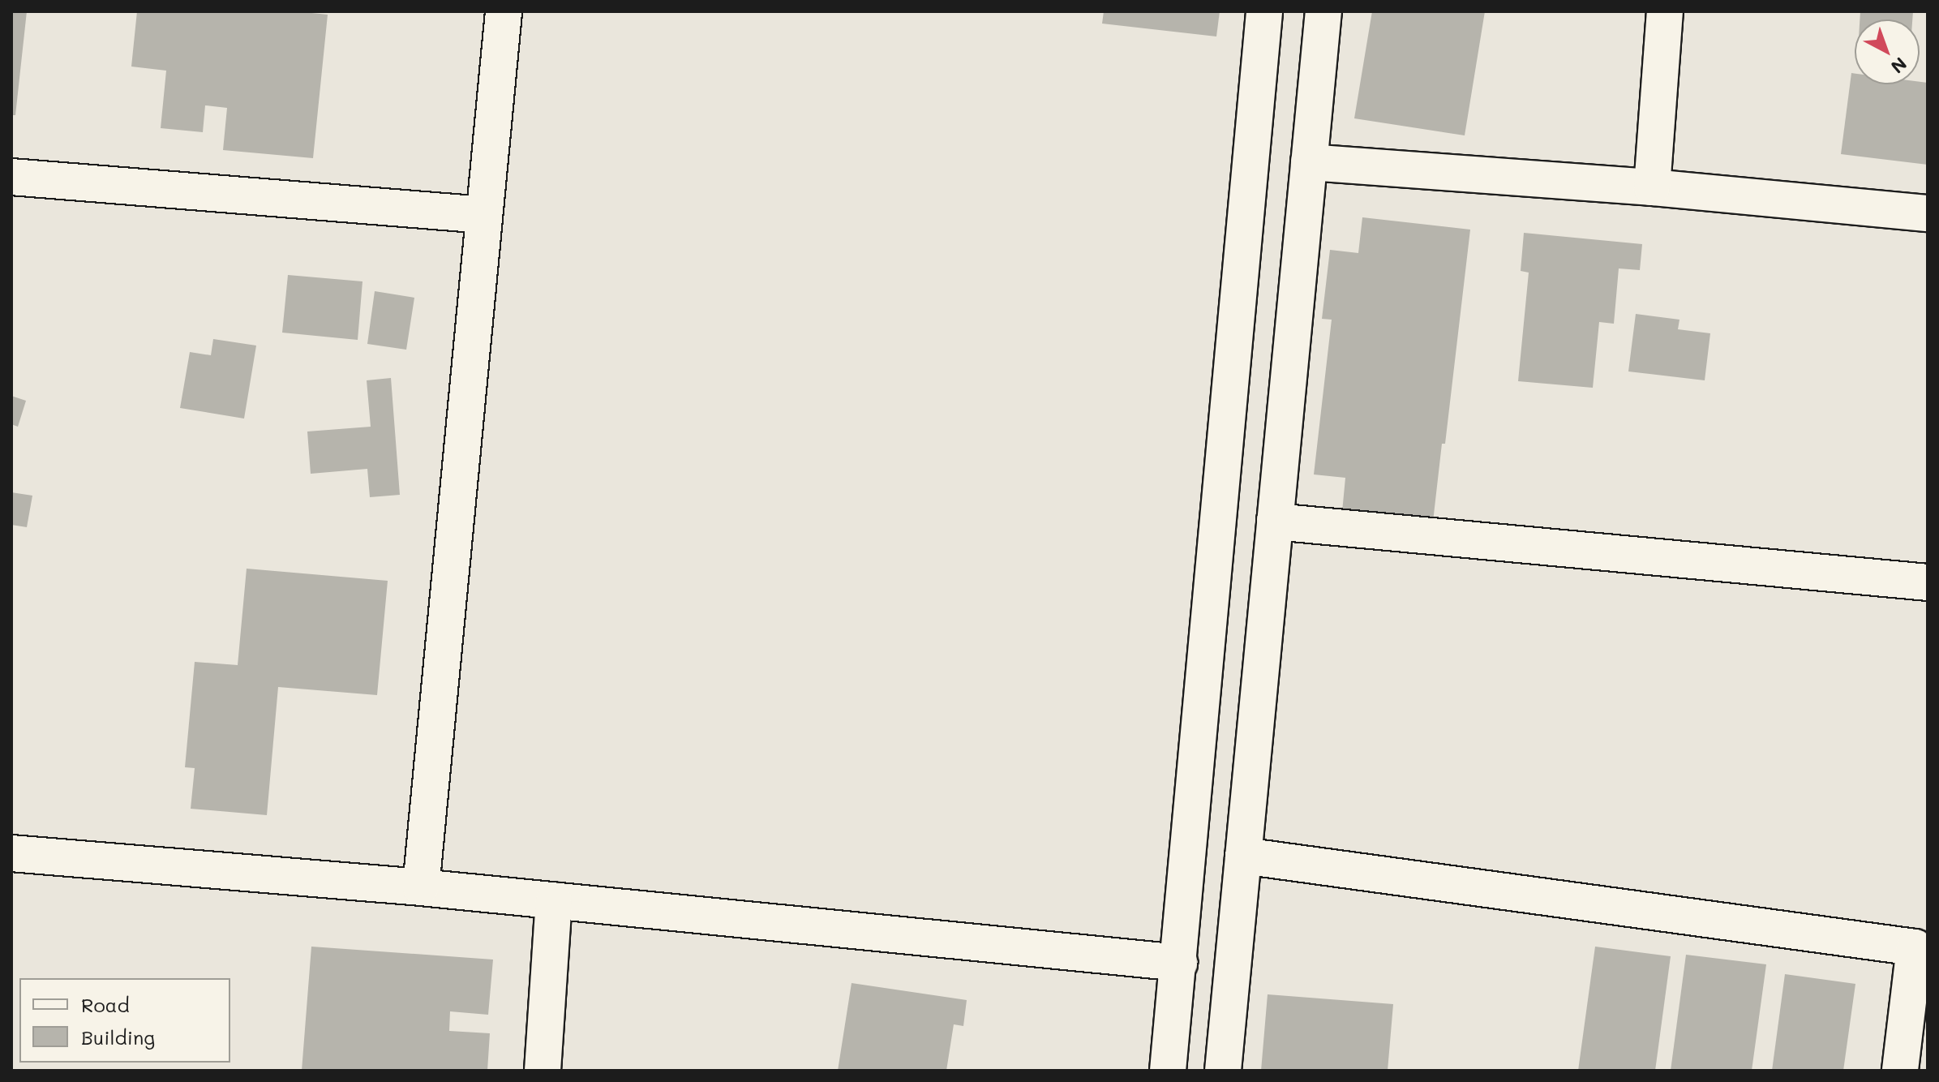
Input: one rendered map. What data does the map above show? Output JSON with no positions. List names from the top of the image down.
{
  "legend": ["Road", "Building"],
  "north": "bottom right"
}
